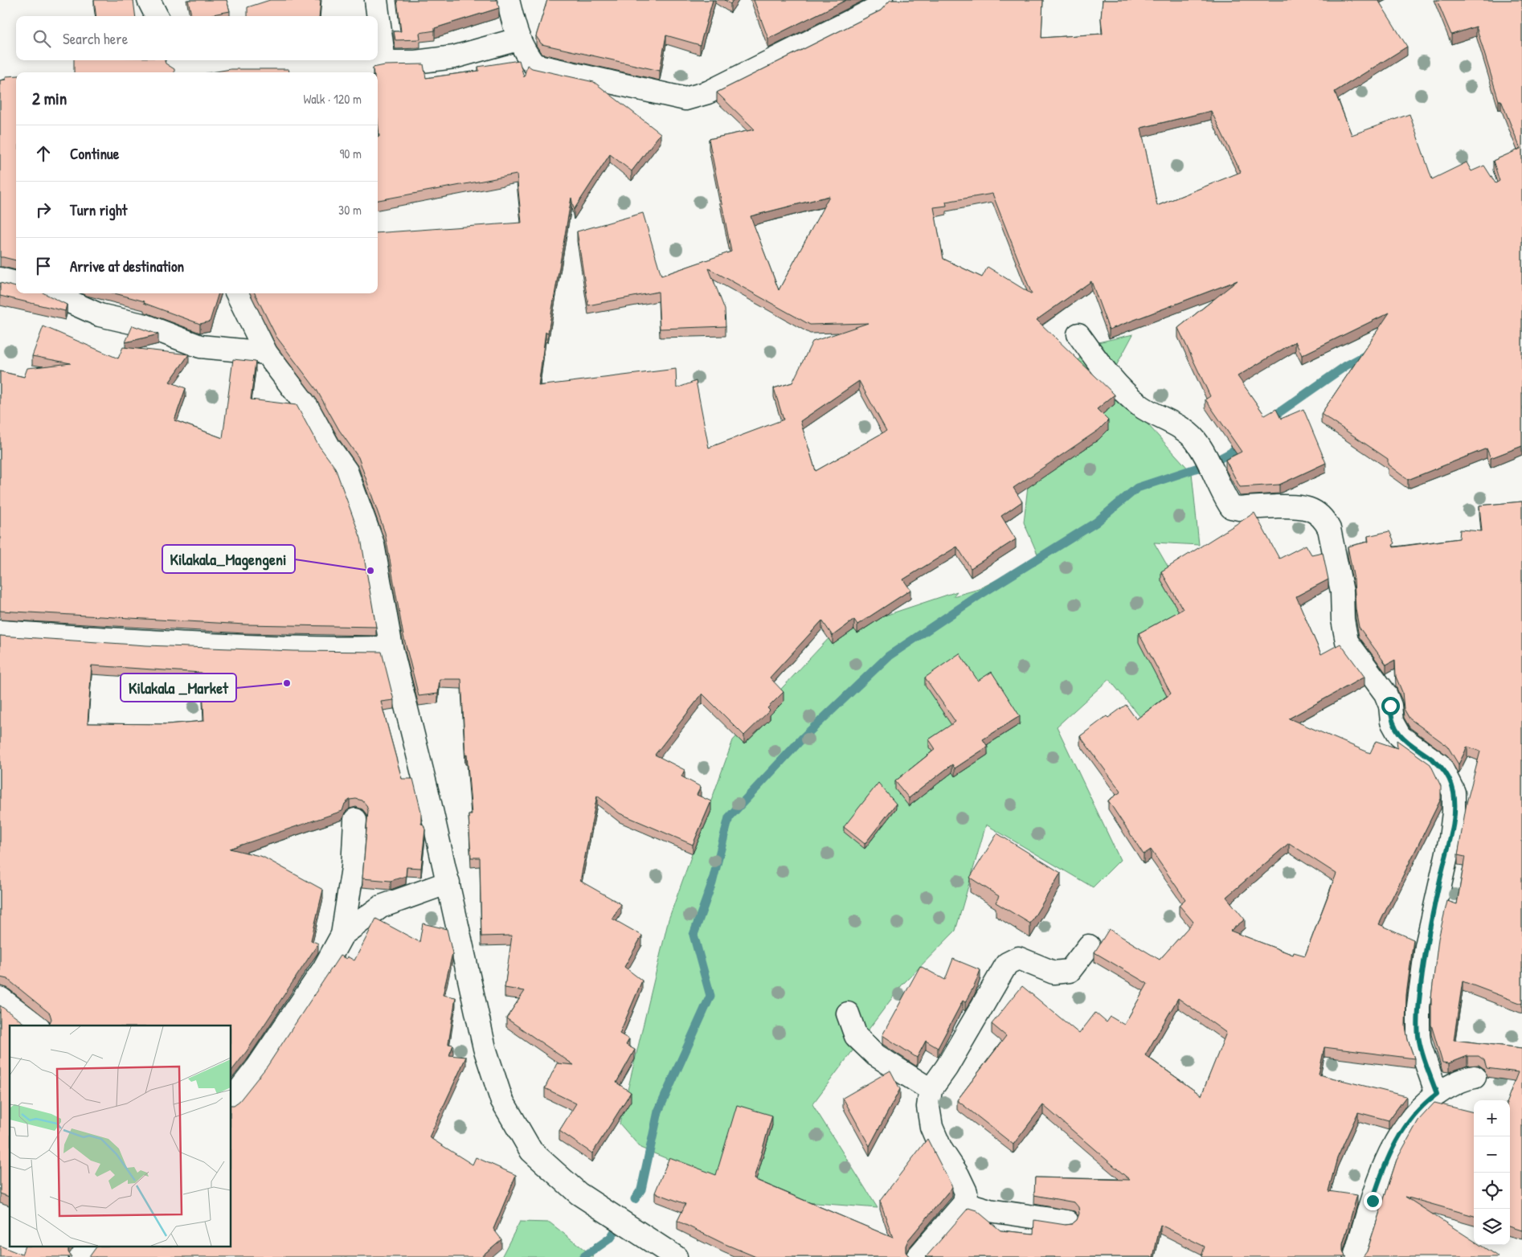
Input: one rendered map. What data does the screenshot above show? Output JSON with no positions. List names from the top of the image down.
{
  "places": ["Kilakala_Magengeni", "Kilakala _Market"],
  "page": {
    "search": "Search here",
    "heading": ["2 min", "Walk · 120 m"],
    "list": [
      ["Continue", "90 m"],
      ["Turn right", "30 m"],
      "Arrive at destination"
    ],
    "map_buttons": ["+", "−"]
  }
}
